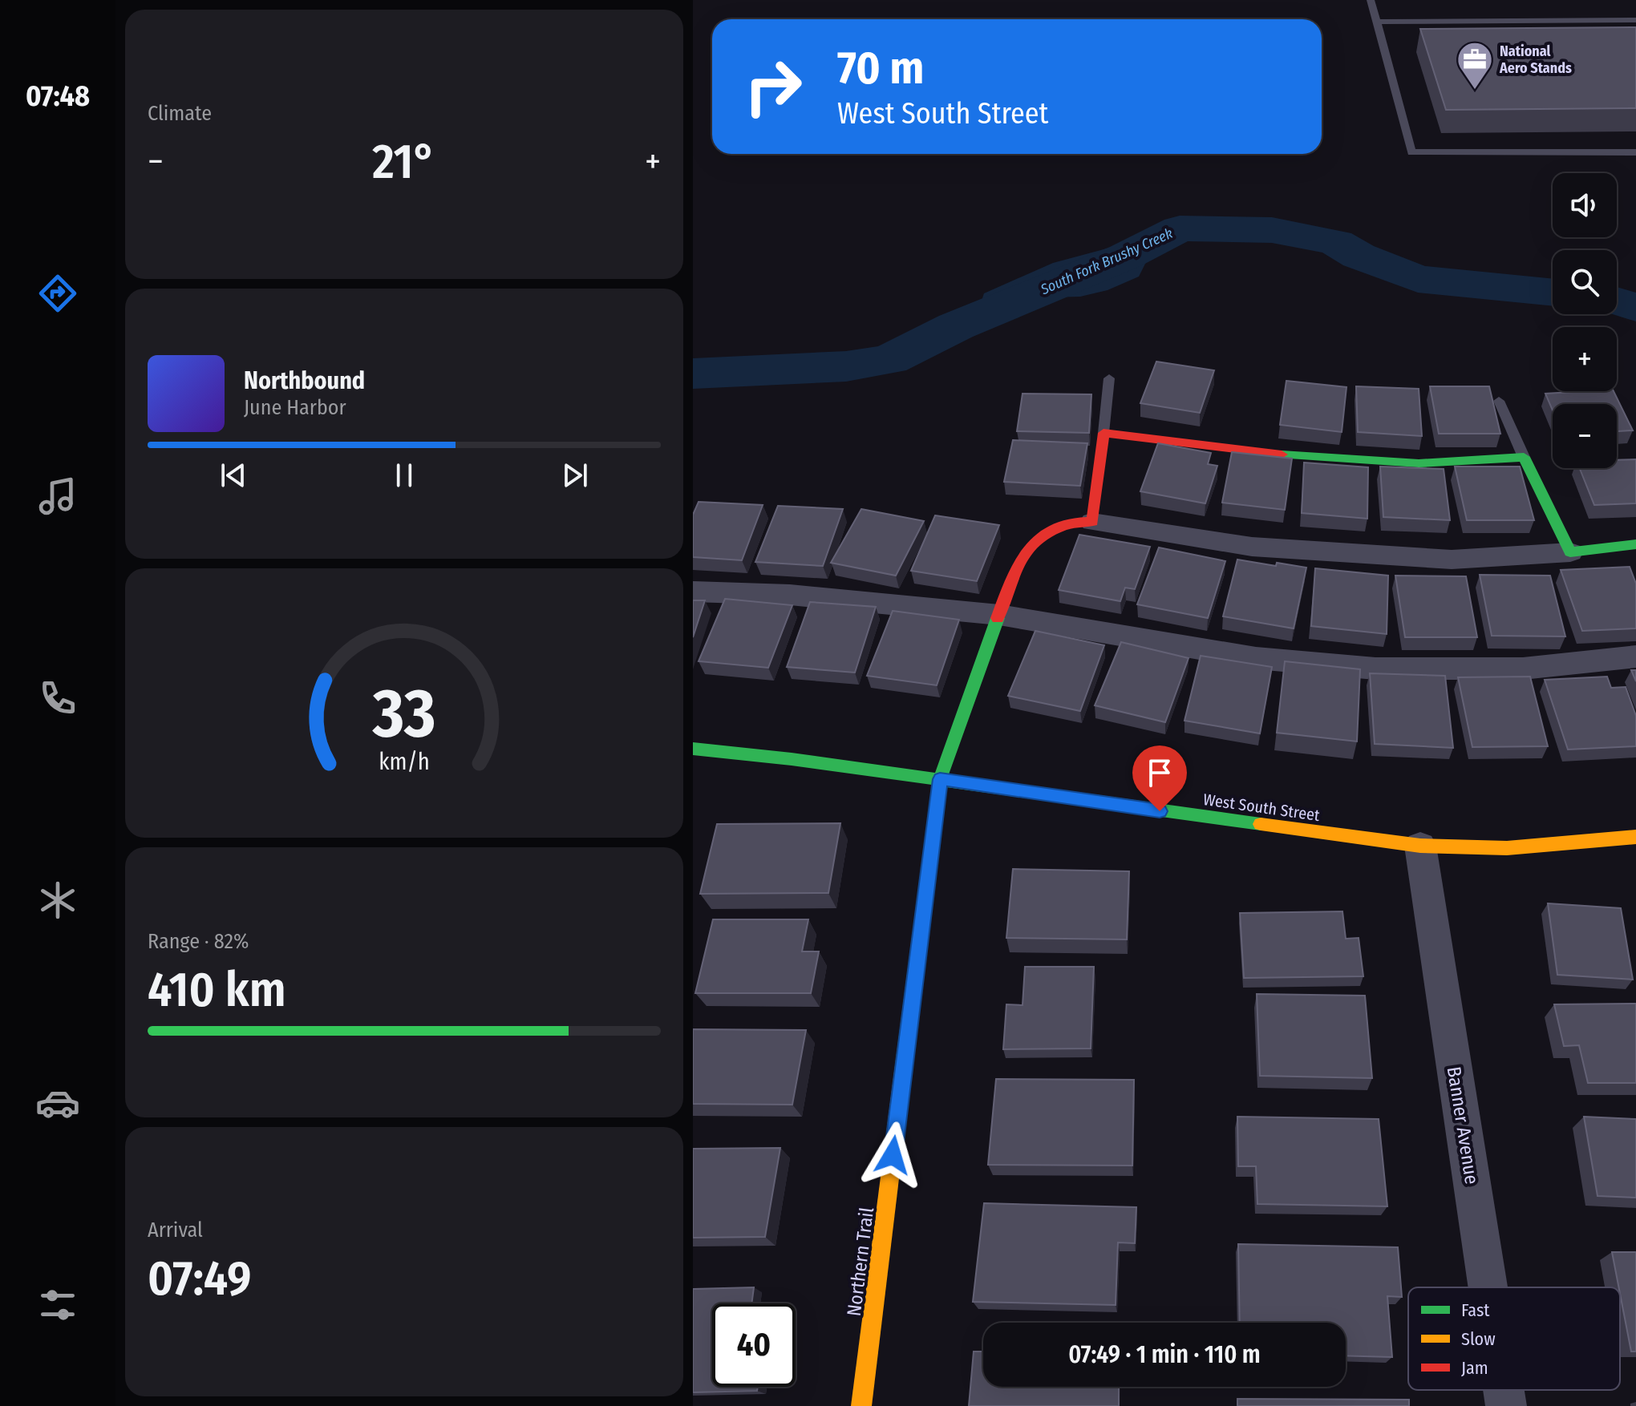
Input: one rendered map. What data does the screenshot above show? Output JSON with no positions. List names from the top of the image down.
{
  "streets": {
    "street": ["West South Street", "Banner Avenue", "Northern Trail"]
  },
  "crossings": [
    ["West South Street", "Banner Avenue"],
    ["West South Street", "Northern Trail"]
  ],
  "water": ["South Fork Brushy Creek"],
  "places": {
    "office": ["National Aero Stands"]
  },
  "legend": ["Fast", "Slow", "Jam"],
  "page": {
    "tabs": "07:48",
    "tile": [
      "Climate",
      ["Range · 82%", "410 km"],
      ["Arrival", "07:49"]
    ],
    "turn": ["70 m", "West South Street"],
    "heat": ["−", "21°", "+"],
    "map_buttons": ["+", "−"],
    "song": ["Northbound", "June Harbor"],
    "limit": "40",
    "trip": "07:49 · 1 min · 110 m",
    "gauge": ["33", "km/h"]
  }
}
